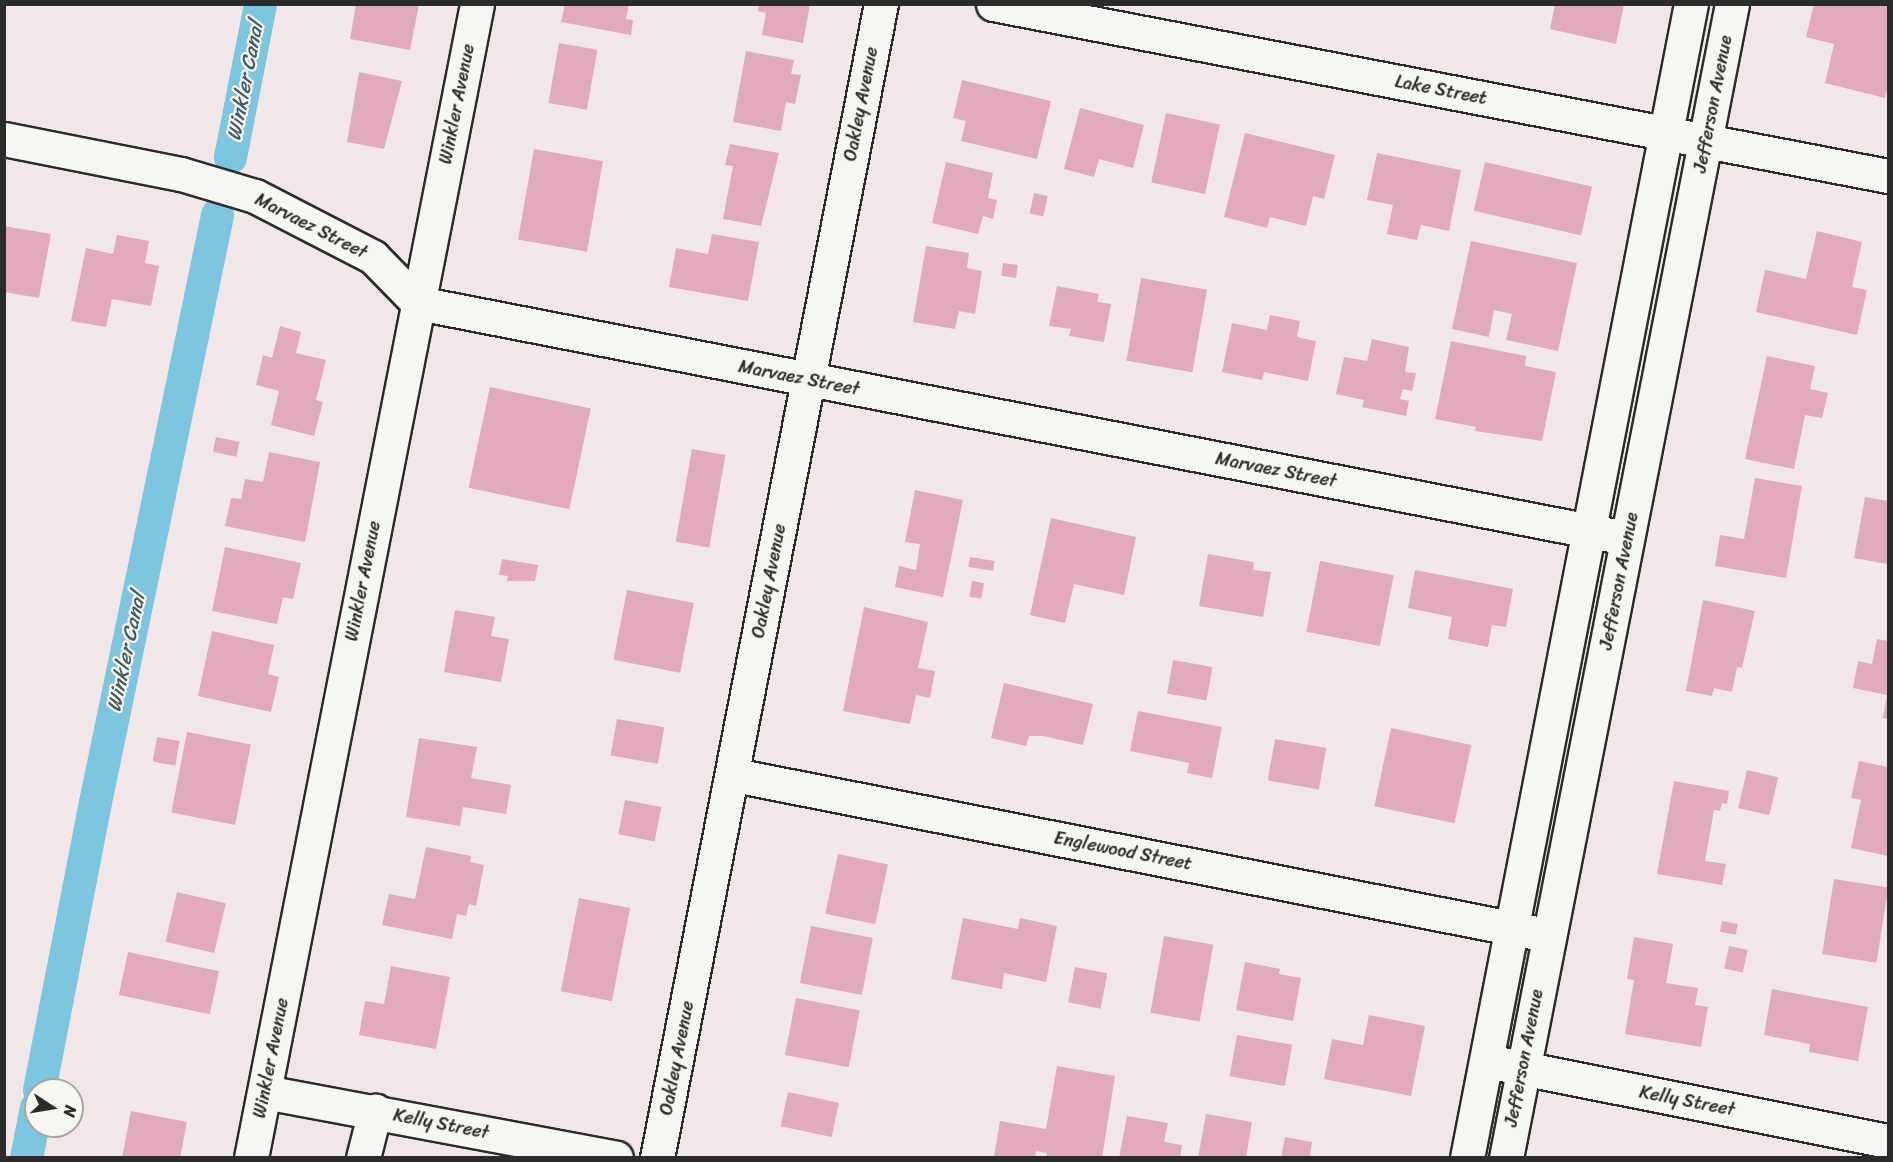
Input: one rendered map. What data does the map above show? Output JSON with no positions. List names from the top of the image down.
{
  "streets": {
    "street": [
      "Lake Street",
      "Winkler Avenue",
      "Oakley Avenue",
      "Jefferson Avenue",
      "Marvaez Street",
      "Englewood Street",
      "Kelly Street"
    ]
  },
  "crossings": [
    ["Lake Street", "Jefferson Avenue"],
    ["Winkler Avenue", "Marvaez Street"],
    ["Winkler Avenue", "Kelly Street"],
    ["Oakley Avenue", "Marvaez Street"],
    ["Oakley Avenue", "Englewood Street"],
    ["Jefferson Avenue", "Marvaez Street"],
    ["Jefferson Avenue", "Englewood Street"],
    ["Jefferson Avenue", "Kelly Street"]
  ],
  "water": ["Winkler Canal"],
  "north": "right"
}
